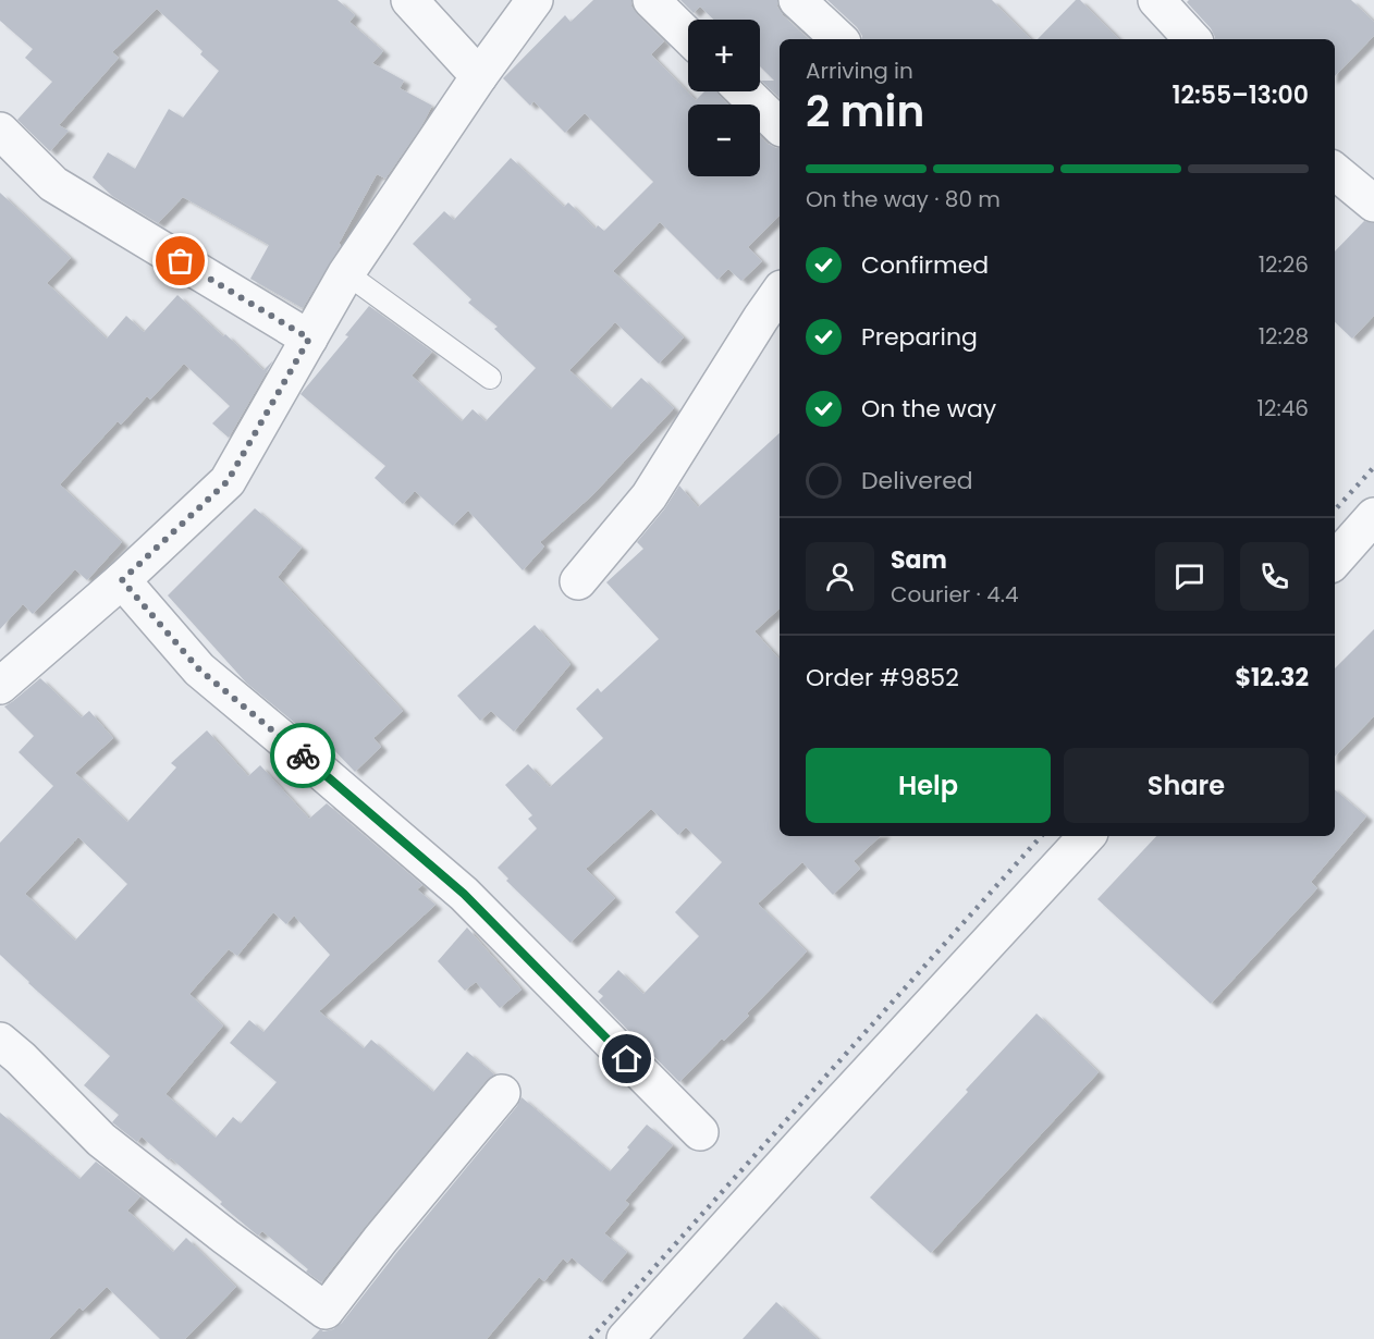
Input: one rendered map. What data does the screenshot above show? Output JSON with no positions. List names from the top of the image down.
{
  "page": {
    "map_buttons": ["+", "−"],
    "heading": ["2 min", "Arriving in", "12:55–13:00"],
    "panel": [
      "Sam",
      "Courier · 4.4",
      "Order #9852",
      "$12.32"
    ],
    "bar": "On the way · 80 m",
    "list": [
      ["Confirmed", "12:26"],
      ["Preparing", "12:28"],
      ["On the way", "12:46"],
      "Delivered"
    ],
    "buttons": ["Help", "Share"]
  }
}
